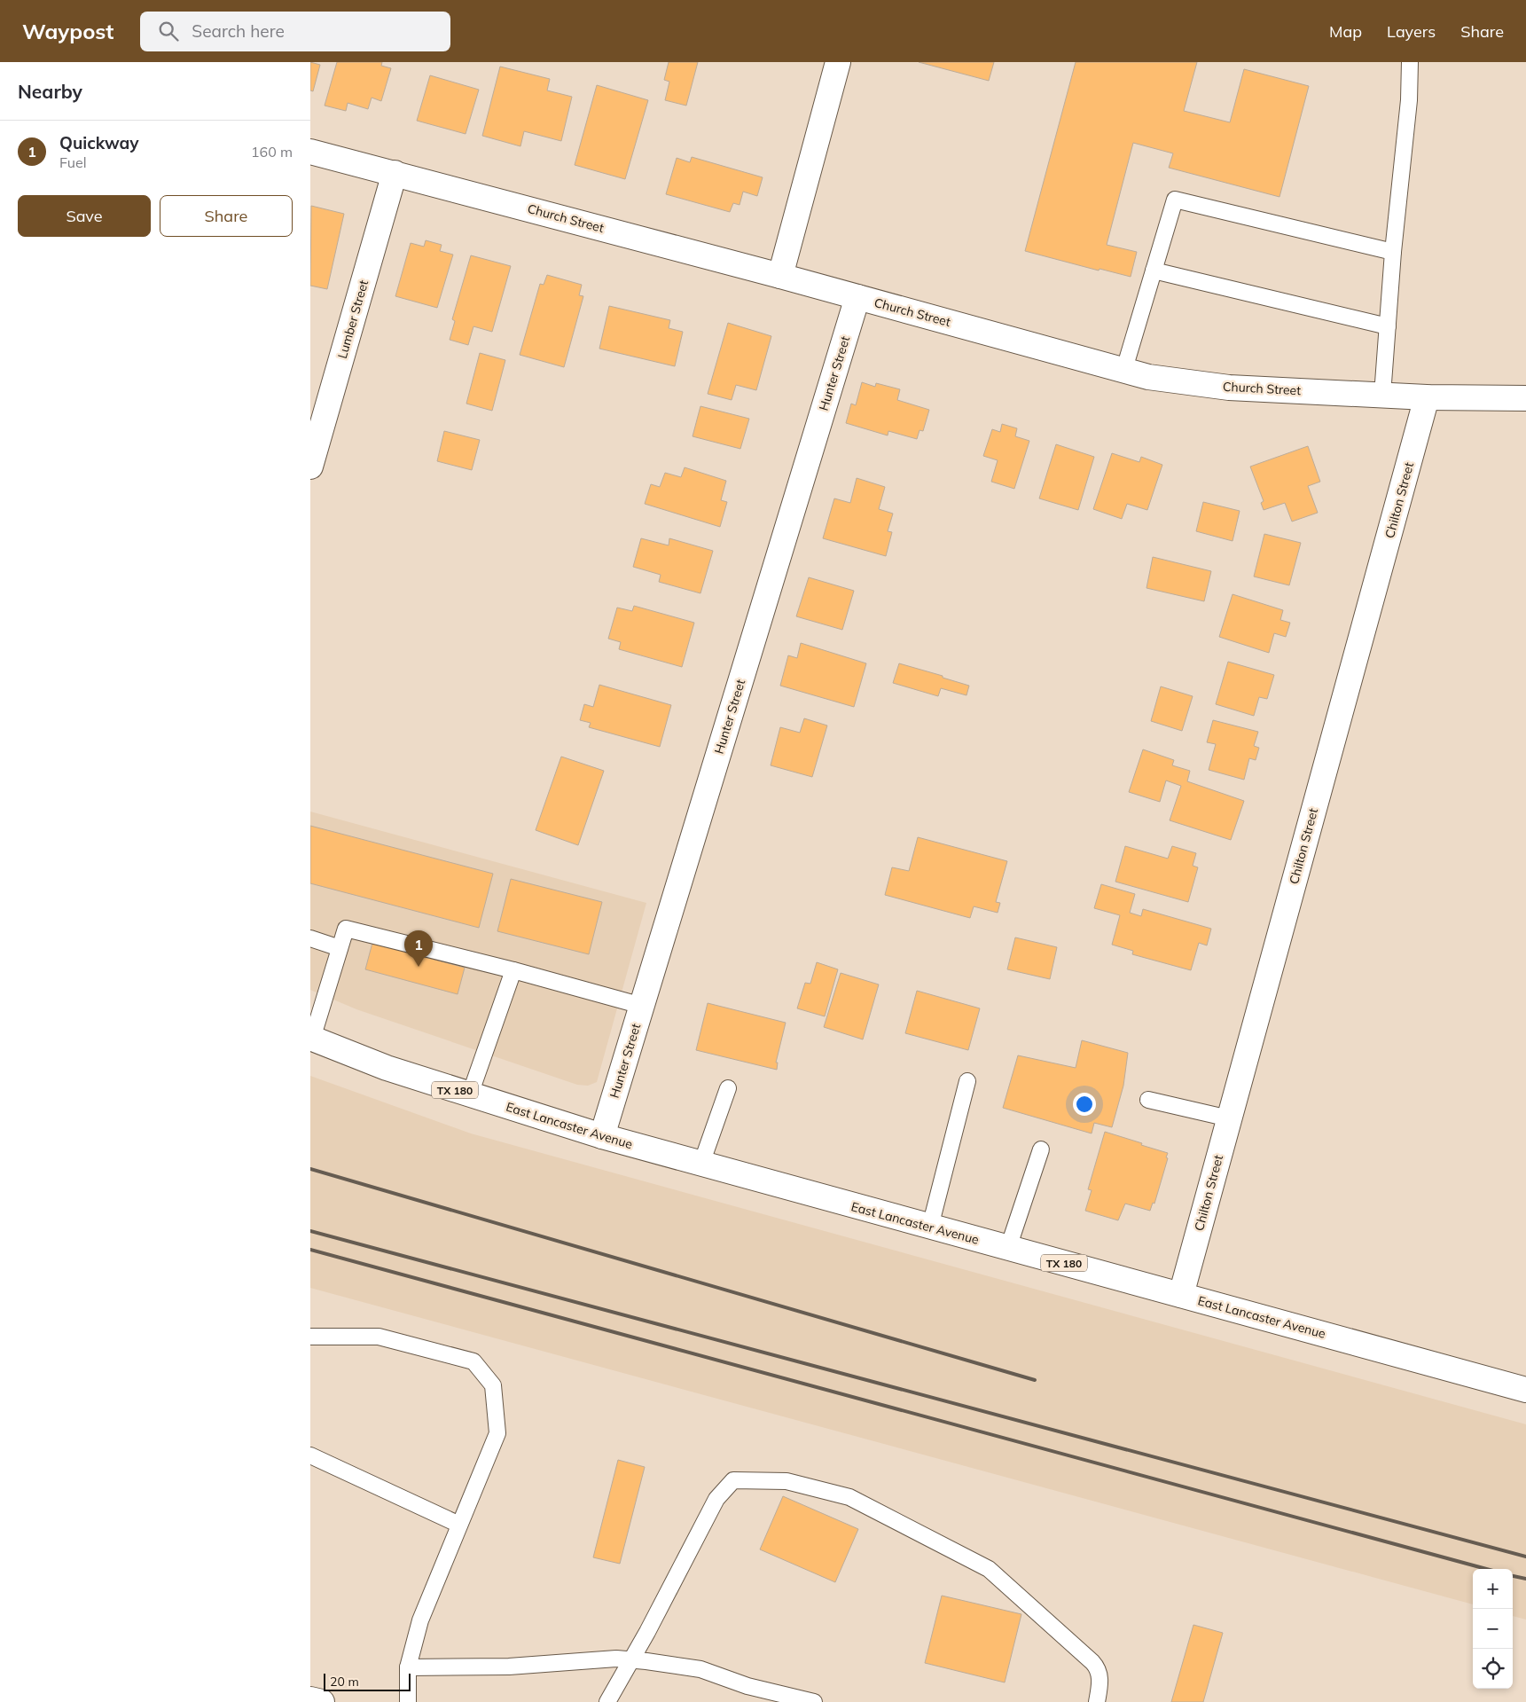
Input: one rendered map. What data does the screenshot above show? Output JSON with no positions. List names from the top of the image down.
{
  "streets": {
    "street": [
      "Church Street",
      "Lumber Street",
      "Hunter Street",
      "Chilton Street",
      "TX 180",
      "East Lancaster Avenue"
    ]
  },
  "crossings": [
    ["Church Street", "Lumber Street"],
    ["Church Street", "Hunter Street"],
    ["Church Street", "Chilton Street"],
    ["Hunter Street", "East Lancaster Avenue"],
    ["Chilton Street", "East Lancaster Avenue"]
  ],
  "scale_bar": "20 m",
  "page": {
    "header": "Waypost",
    "search": "Search here",
    "nav": ["Map", "Layers", "Share"],
    "heading": "Nearby",
    "list": [
      {
        "mark": "1",
        "name": "Quickway",
        "note": "Fuel",
        "value": "160 m"
      }
    ],
    "buttons": ["Save", "Share"],
    "pins": "1",
    "map_buttons": ["+", "−"],
    "scale": "20 m"
  }
}
